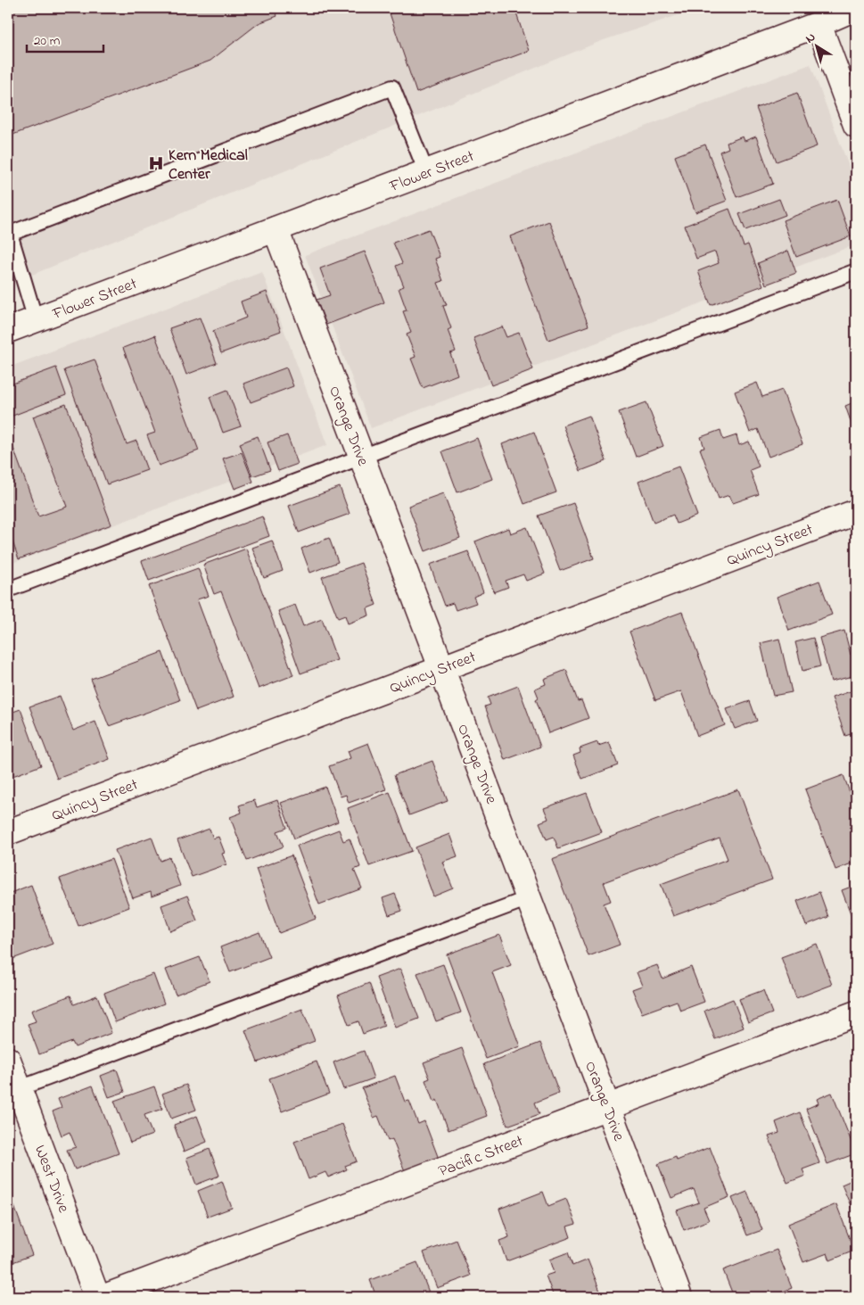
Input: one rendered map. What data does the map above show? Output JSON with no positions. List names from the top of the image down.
{
  "streets": {
    "street": [
      "Flower Street",
      "Orange Drive",
      "Quincy Street",
      "Pacific Street",
      "West Drive"
    ]
  },
  "crossings": [
    ["Flower Street", "Orange Drive"],
    ["Orange Drive", "Quincy Street"],
    ["Orange Drive", "Pacific Street"]
  ],
  "places": {
    "hospital": ["Kern Medical Center"]
  },
  "scale_bar": "20 m",
  "north": "top left"
}
